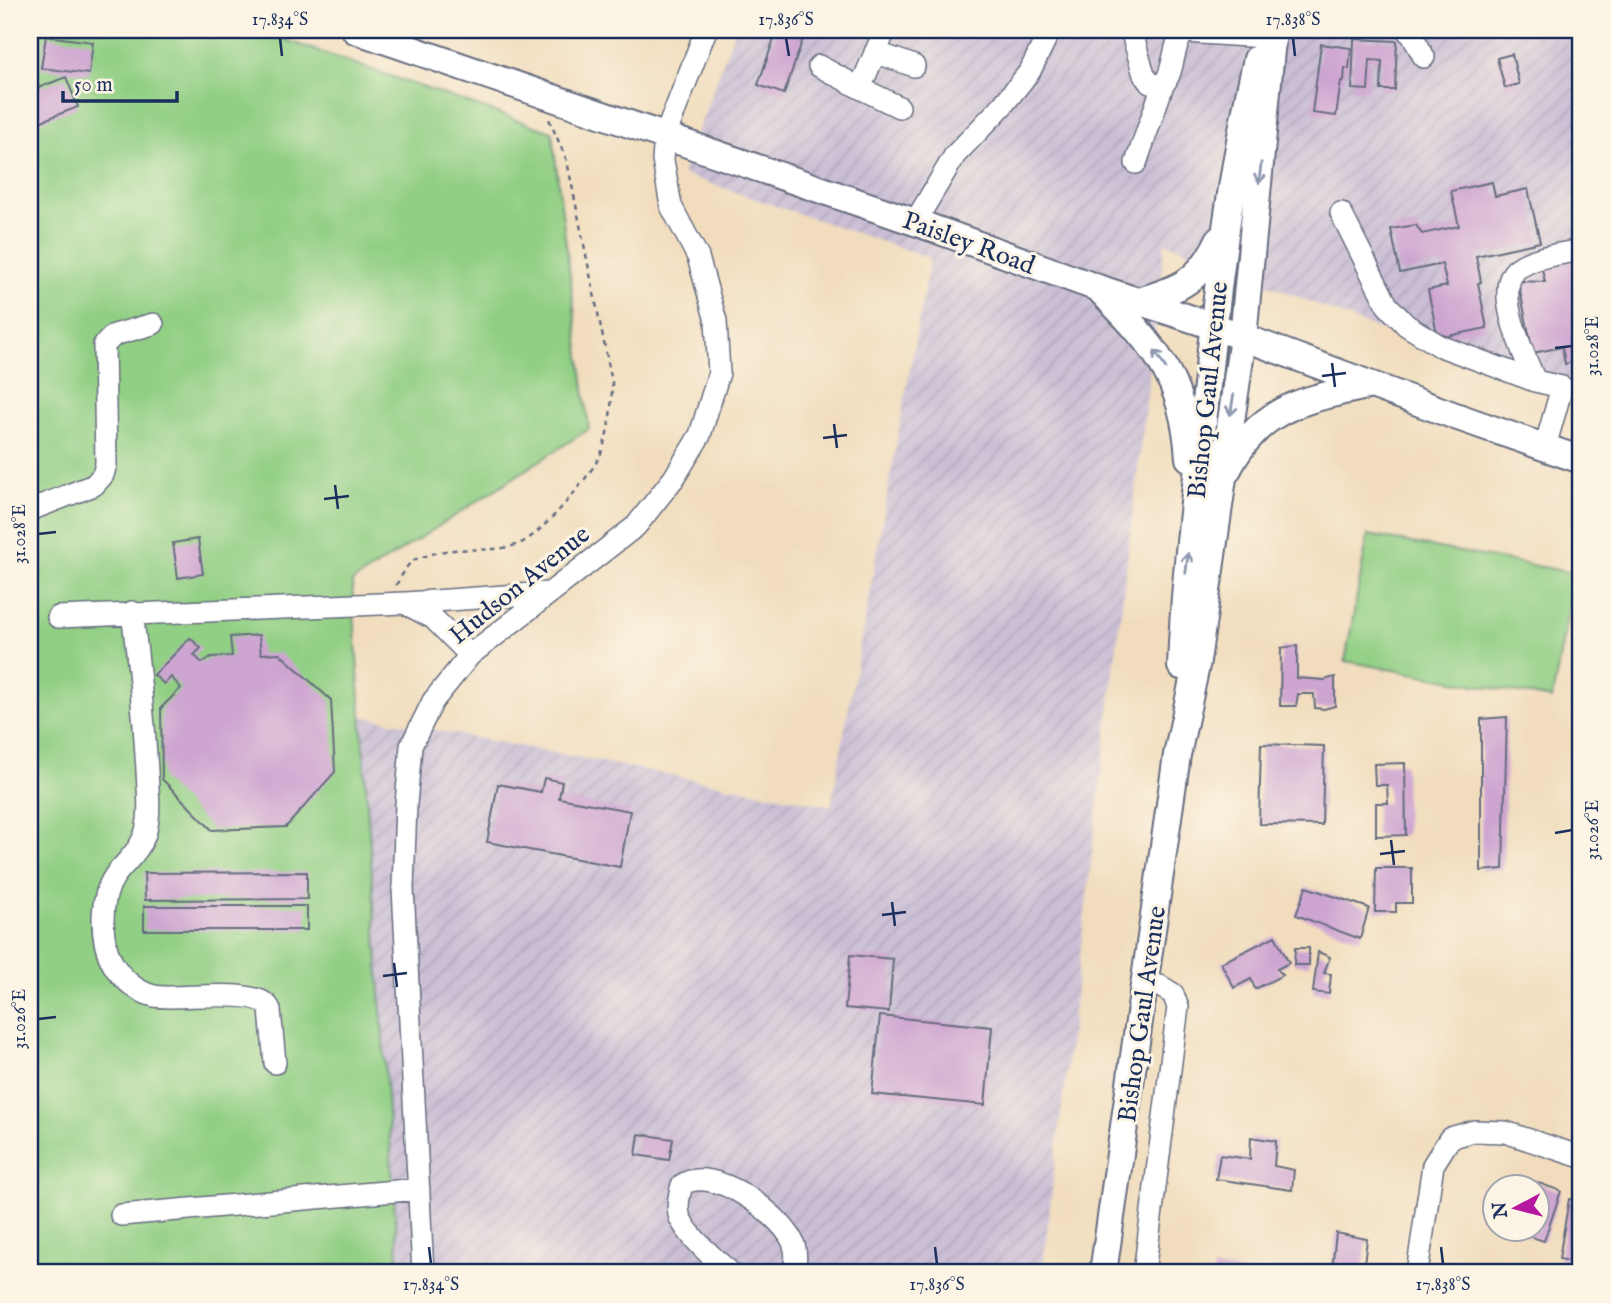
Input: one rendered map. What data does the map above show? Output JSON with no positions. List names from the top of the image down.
{
  "streets": {
    "main road": ["Paisley Road", "Bishop Gaul Avenue"],
    "street": ["Hudson Avenue"]
  },
  "crossings": [
    ["Paisley Road", "Bishop Gaul Avenue"],
    ["Paisley Road", "Hudson Avenue"]
  ],
  "scale_bar": "50 m",
  "north": "left",
  "coordinates": [
    "17.834°S",
    "17.836°S",
    "17.838°S",
    "31.028°E",
    "31.026°E"
  ]
}
